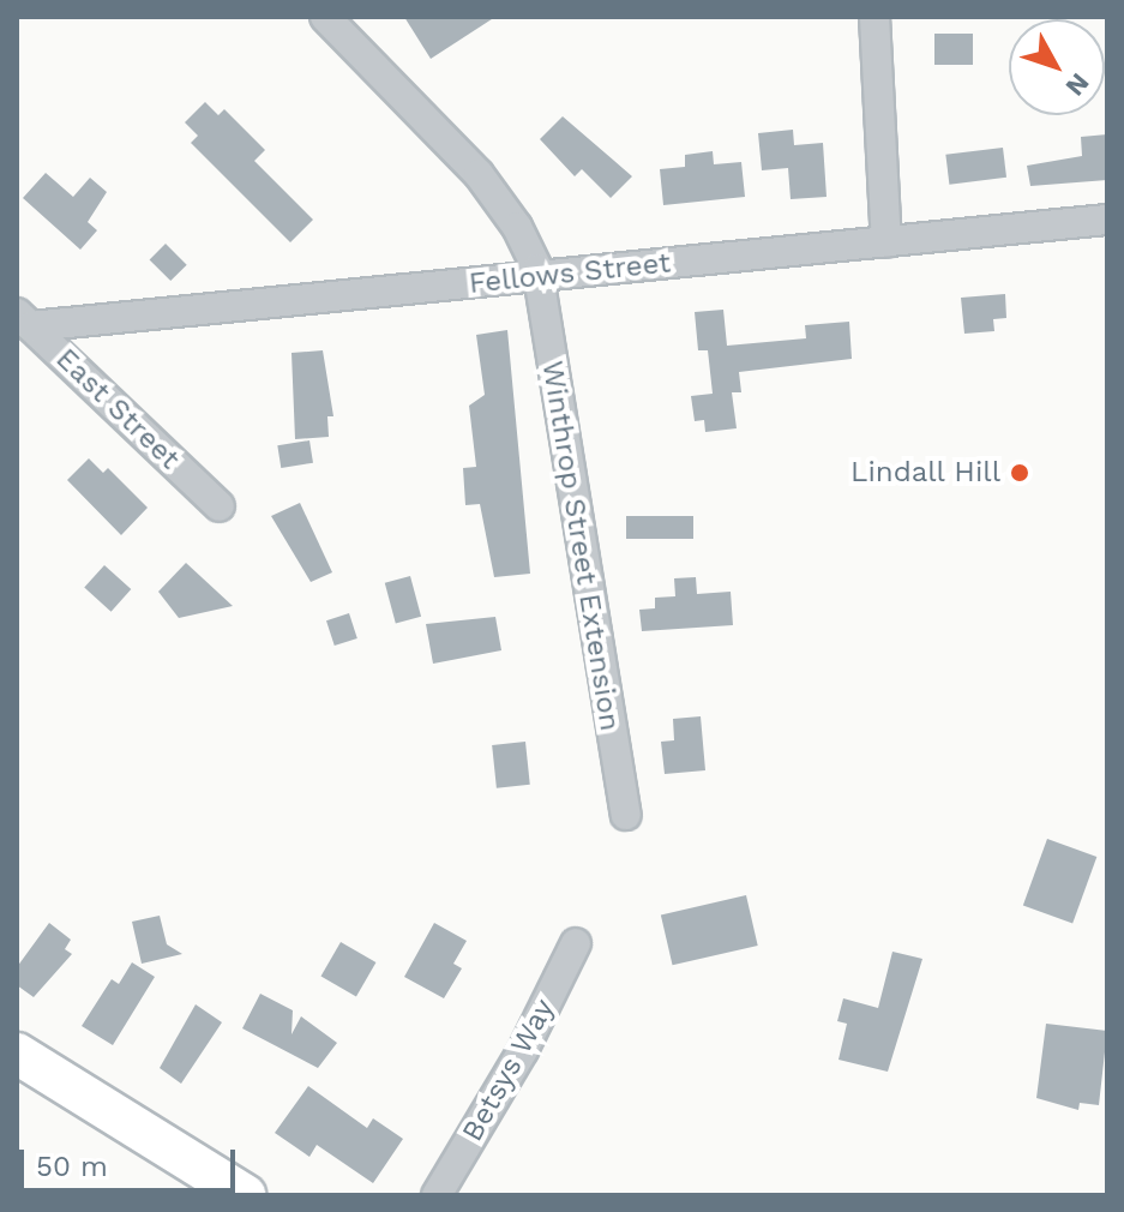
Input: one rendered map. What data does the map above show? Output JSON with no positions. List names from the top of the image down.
{
  "streets": {
    "street": [
      "Fellows Street",
      "East Street",
      "Winthrop Street Extension",
      "Betsys Way"
    ]
  },
  "crossings": [
    ["Fellows Street", "East Street"],
    ["Fellows Street", "Winthrop Street Extension"]
  ],
  "places": ["Lindall Hill"],
  "scale_bar": "50 m",
  "north": "bottom right"
}
